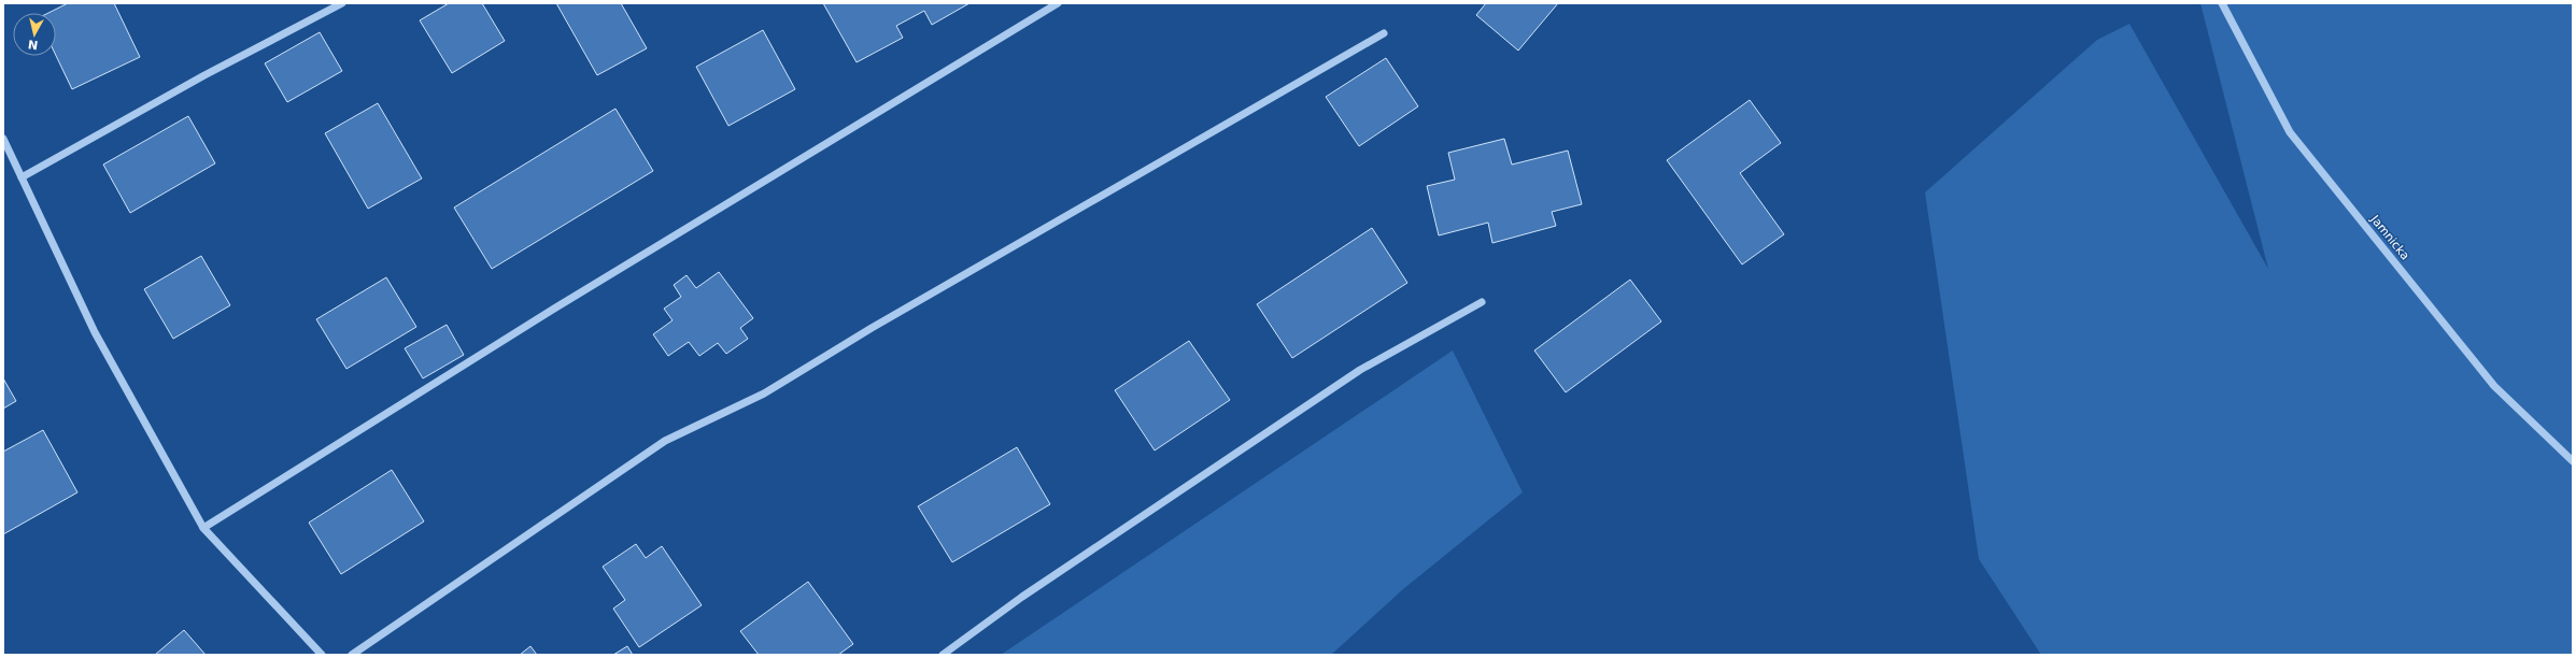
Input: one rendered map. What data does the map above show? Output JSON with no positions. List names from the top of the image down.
{
  "streets": {
    "street": ["Jamnicka"]
  },
  "north": "bottom"
}
